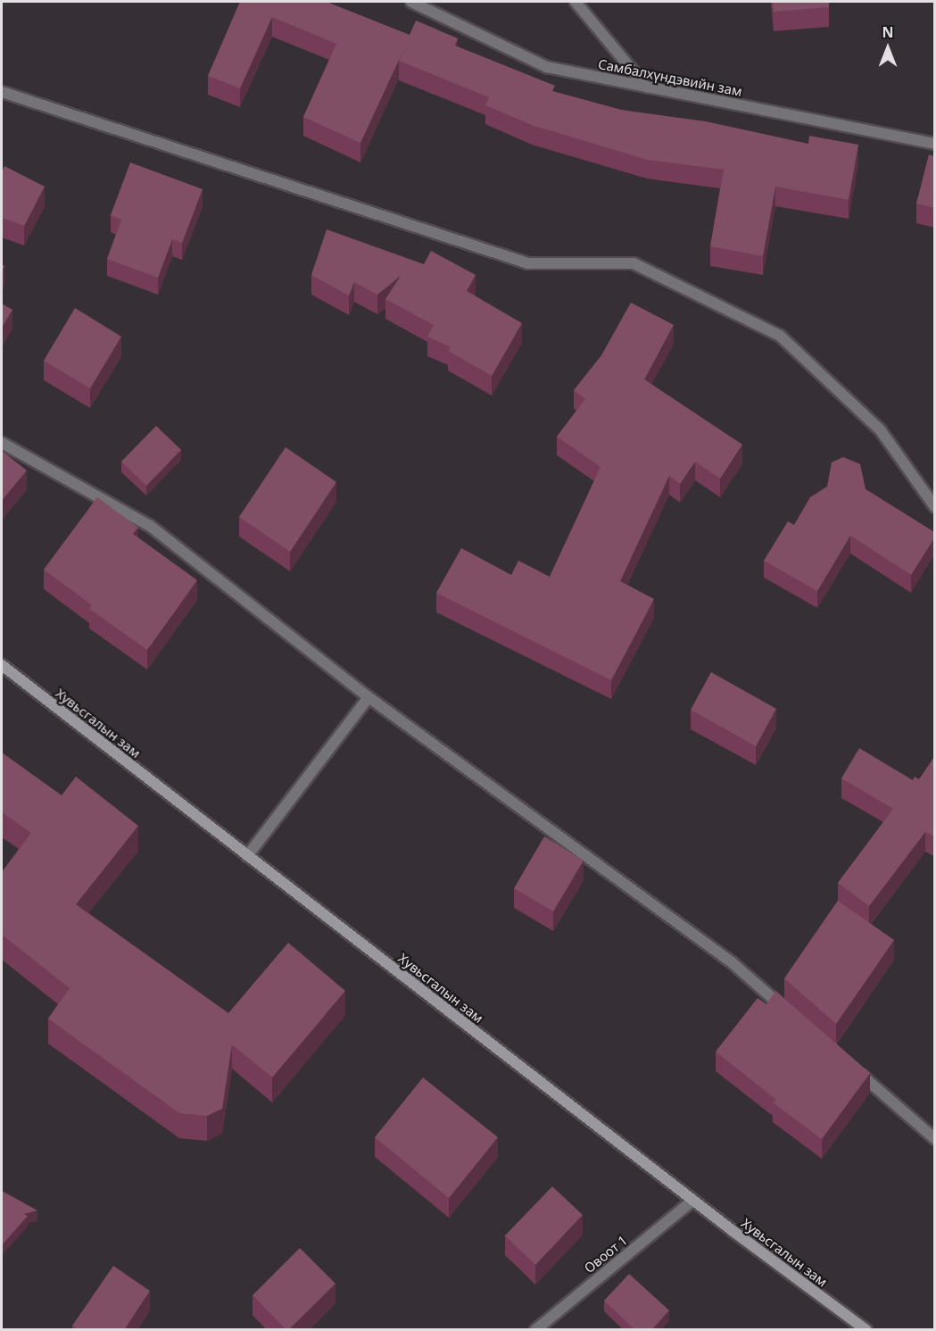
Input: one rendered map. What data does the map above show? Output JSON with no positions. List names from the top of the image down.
{
  "streets": {
    "main road": ["Хувьсгалын зам"],
    "street": ["Самбалхүндэвийн зам", "Овоот 1"]
  },
  "crossings": [
    ["Хувьсгалын зам", "Овоот 1"]
  ],
  "north": "top"
}
